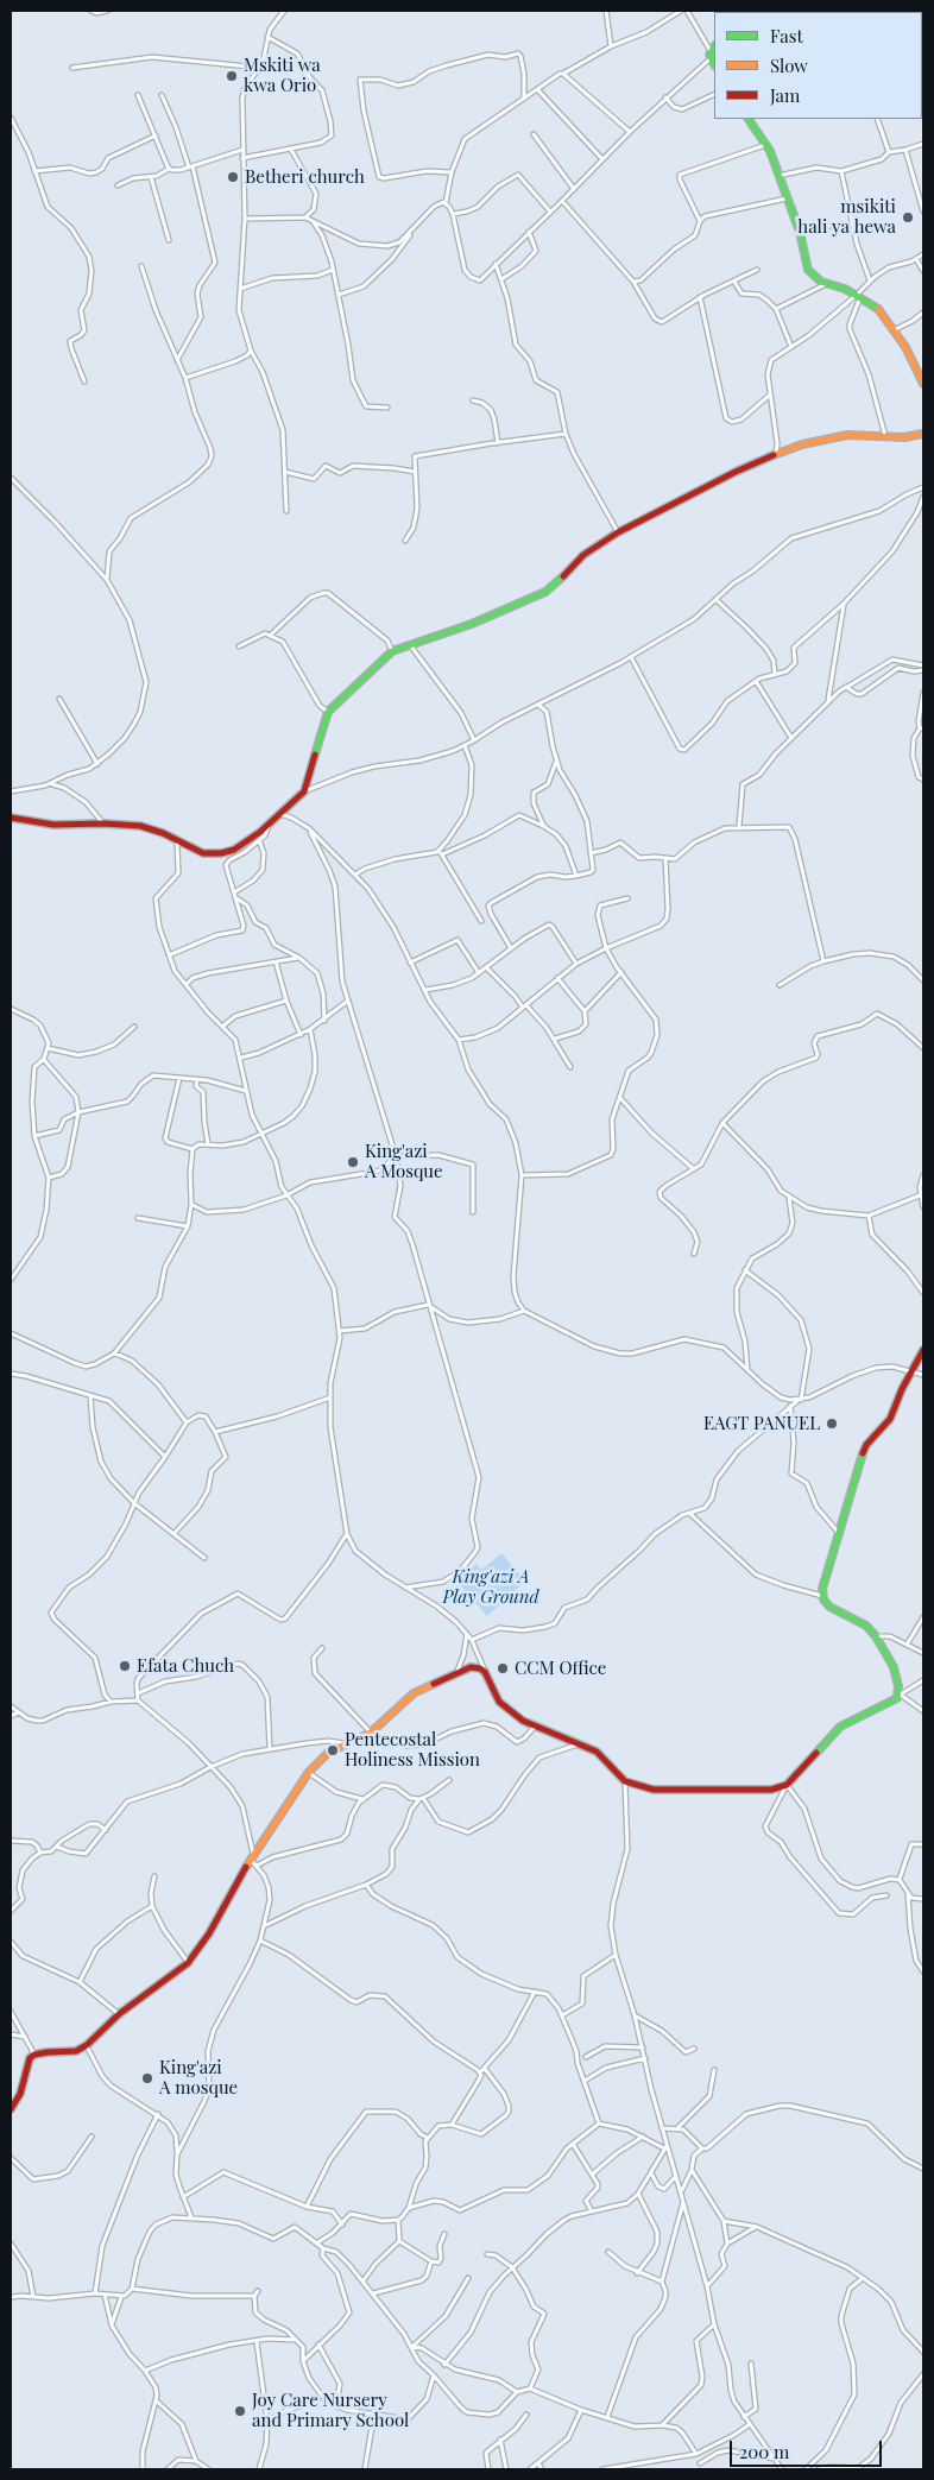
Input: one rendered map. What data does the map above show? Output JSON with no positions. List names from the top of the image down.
{
  "parks": ["King'azi A Play Ground"],
  "places": [
    "Mskiti wa kwa Orio",
    "Betheri church",
    "msikiti hali ya hewa",
    "King'azi A Mosque",
    "EAGT PANUEL",
    "Efata Chuch",
    "CCM Office",
    "Pentecostal Holiness Mission",
    "King'azi A mosque",
    "Joy Care Nursery and Primary School"
  ],
  "legend": ["Fast", "Slow", "Jam"],
  "scale_bar": "200 m"
}
